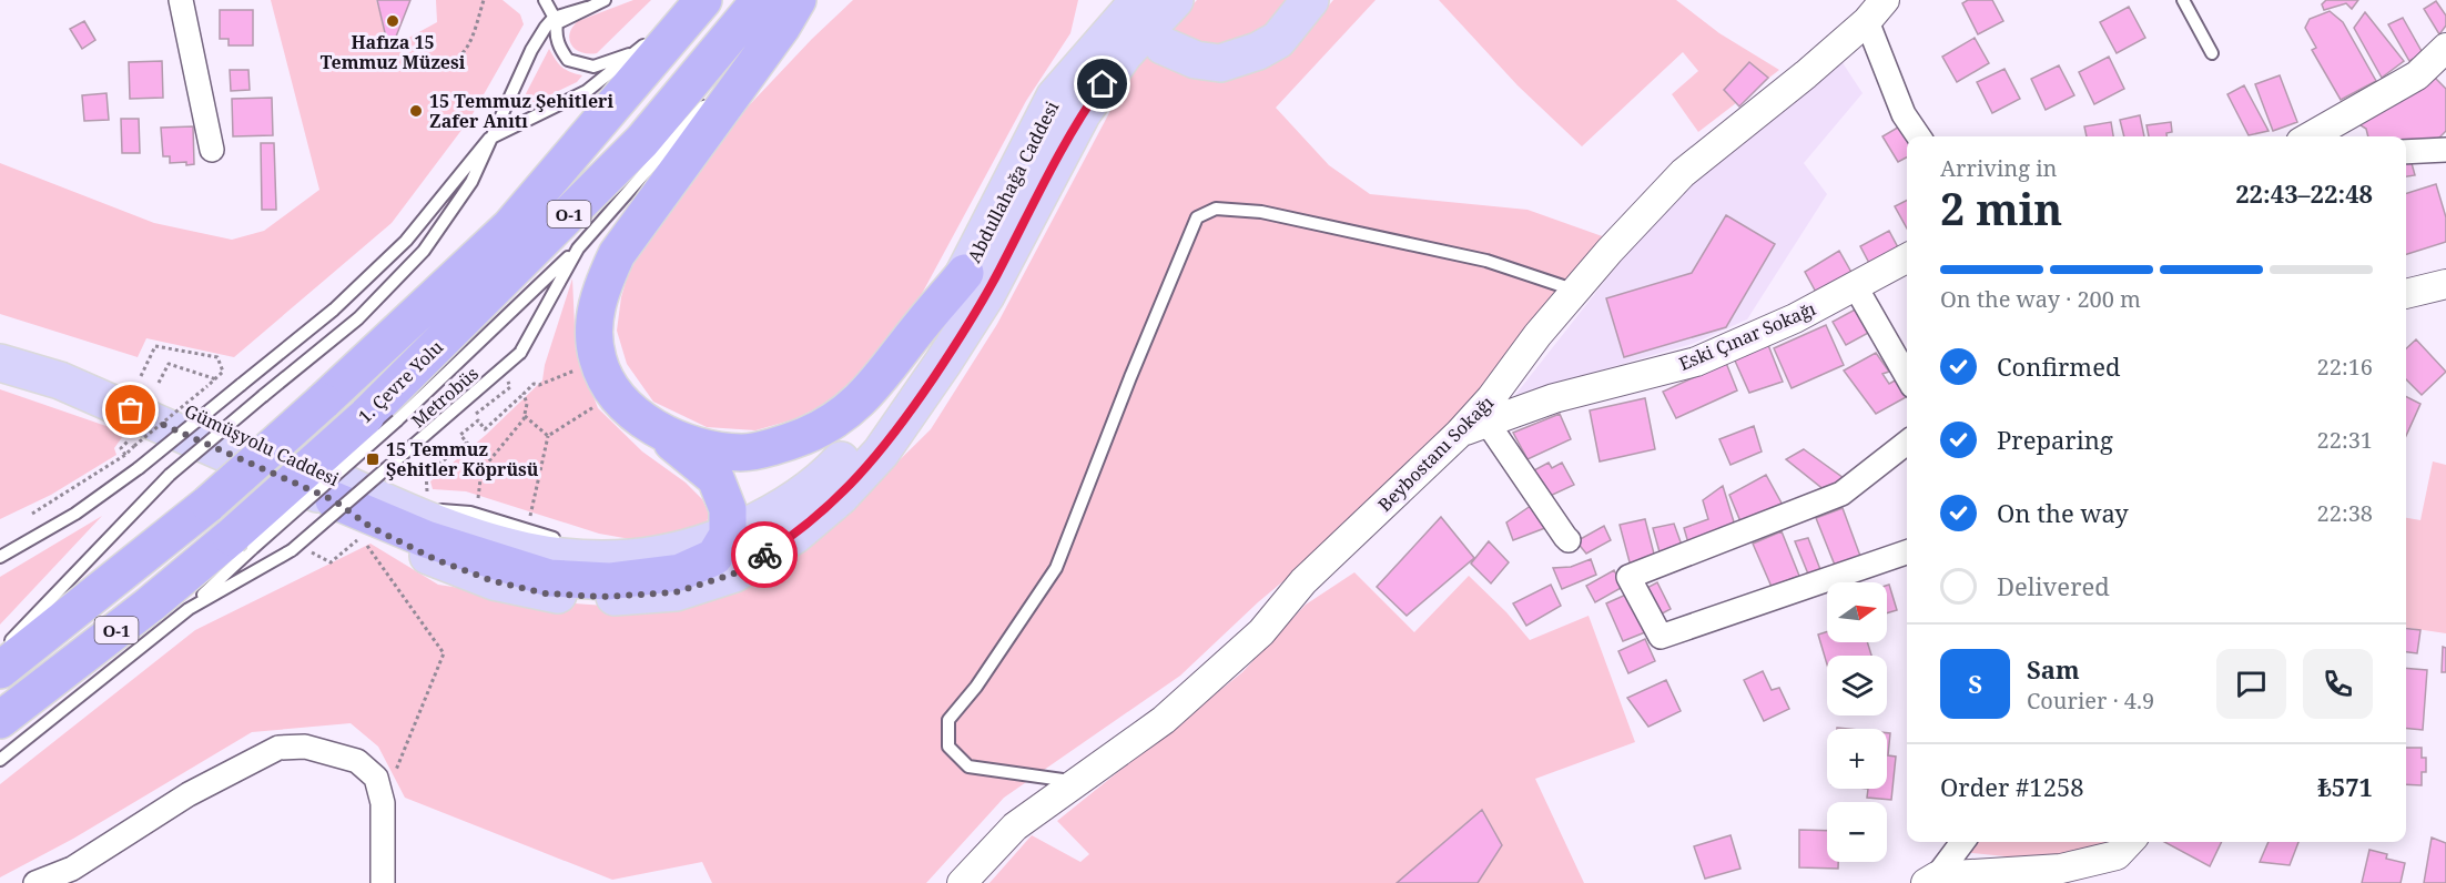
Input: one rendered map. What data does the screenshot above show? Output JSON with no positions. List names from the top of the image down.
{
  "streets": {
    "highway": ["O-1", "1. Çevre Yolu"],
    "main road": ["Abdullahağa Caddesi", "Gümüşyolu Caddesi"],
    "street": ["Eski Çınar Sokağı", "Beybostanı Sokağı"],
    "lane": ["Metrobüs"]
  },
  "crossings": [
    ["Abdullahağa Caddesi", "Gümüşyolu Caddesi"],
    ["Eski Çınar Sokağı", "Beybostanı Sokağı"]
  ],
  "places": {
    "other": ["Hafıza 15 Temmuz Müzesi", "15 Temmuz Şehitleri Zafer Anıtı"],
    "transit": ["15 Temmuz Şehitler Köprüsü"]
  },
  "north": "right",
  "page": {
    "heading": ["2 min", "Arriving in", "22:43–22:48"],
    "panel": [
      "Sam",
      "Courier · 4.9",
      "Order #1258",
      "₺571"
    ],
    "bar": "On the way · 200 m",
    "list": [
      ["Confirmed", "22:16"],
      ["Preparing", "22:31"],
      ["On the way", "22:38"],
      "Delivered"
    ],
    "map_buttons": ["+", "−"],
    "round": "S"
  }
}
